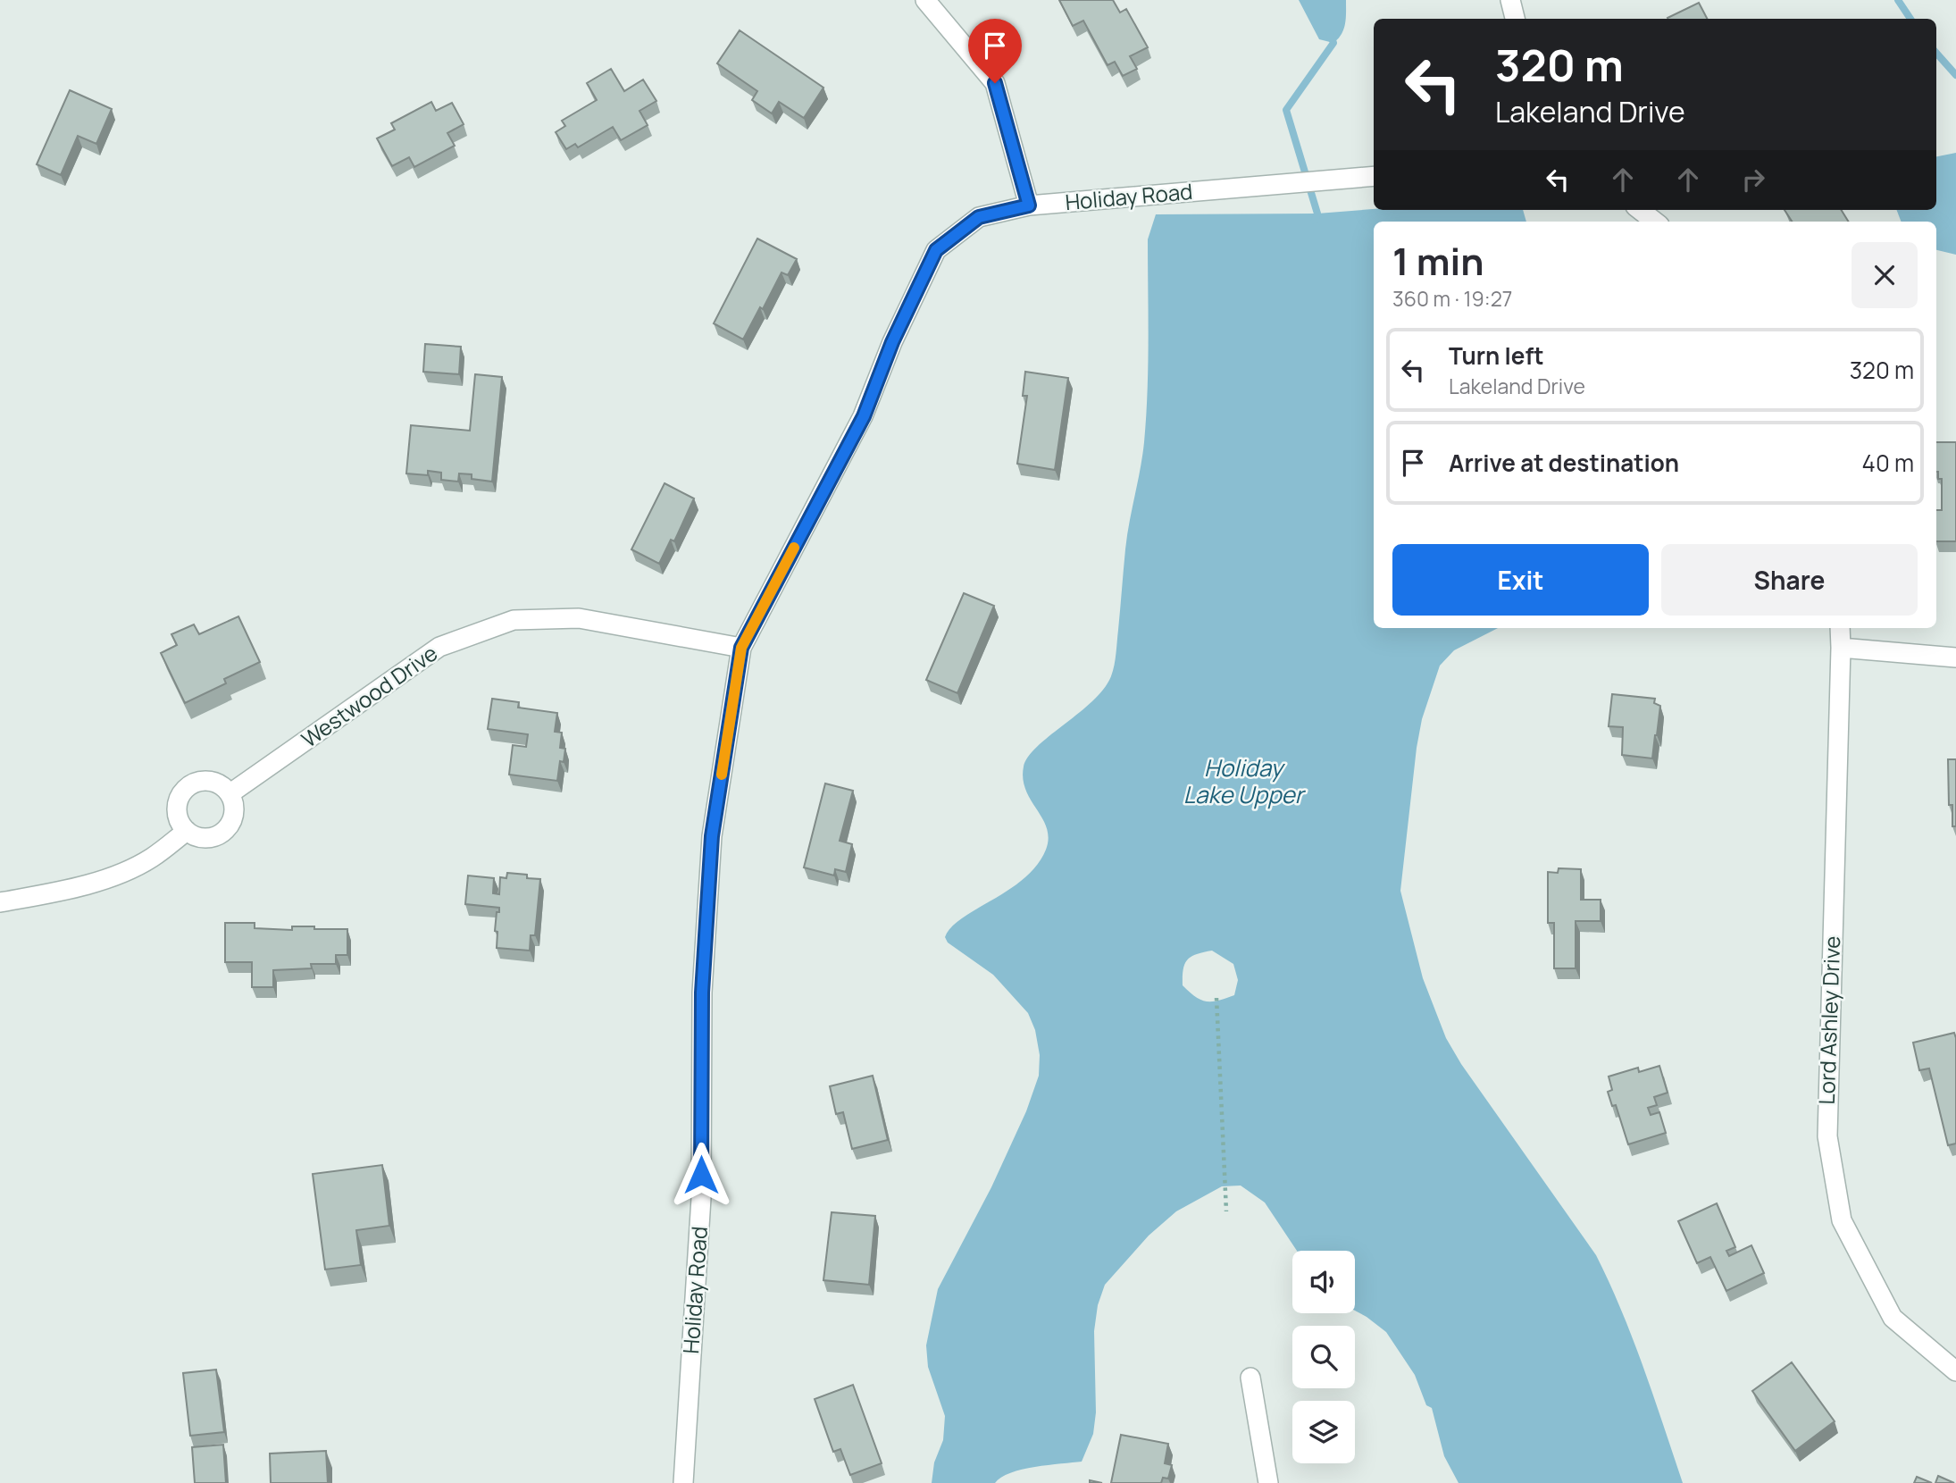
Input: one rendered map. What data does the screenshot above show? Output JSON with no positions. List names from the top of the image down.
{
  "streets": {
    "street": ["Holiday Road", "Westwood Drive", "Lord Ashley Drive"]
  },
  "crossings": [
    ["Holiday Road", "Westwood Drive"]
  ],
  "water": ["Holiday Lake Upper"],
  "page": {
    "turn": ["320 m", "Lakeland Drive"],
    "heading": ["1 min", "360 m · 19:27"],
    "list": [
      {
        "name": "Turn left",
        "note": "Lakeland Drive",
        "value": "320 m"
      },
      {
        "name": "Arrive at destination",
        "value": "40 m"
      }
    ],
    "buttons": ["Exit", "Share"]
  }
}
